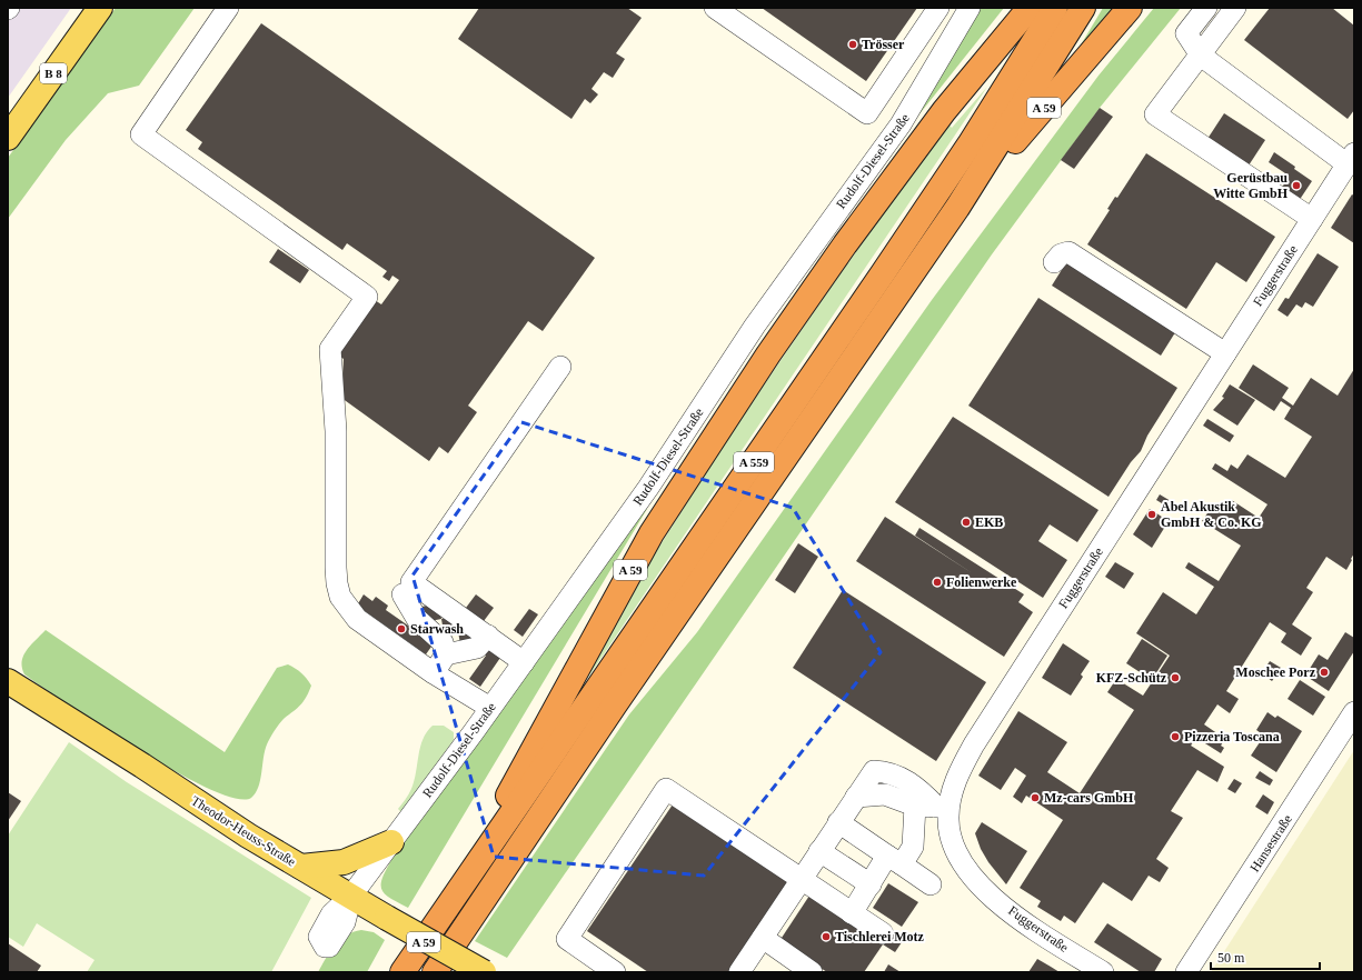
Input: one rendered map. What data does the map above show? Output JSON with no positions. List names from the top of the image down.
{
  "streets": {
    "highway": ["A 59", "A 559"],
    "main road": ["B 8", "Theodor-Heuss-Straße"],
    "street": ["Rudolf-Diesel-Straße", "Fuggerstraße", "Hansestraße"]
  },
  "crossings": [
    ["A 59", "A 559"],
    ["Rudolf-Diesel-Straße", "Theodor-Heuss-Straße"]
  ],
  "places": [
    "Trösser",
    "Gerüstbau Witte GmbH",
    "Abel Akustik GmbH & Co. KG",
    "EKB",
    "Folienwerke",
    "Starwash",
    "Moschee Porz",
    "KFZ-Schütz",
    "Pizzeria Toscana",
    "Mz-cars GmbH",
    "Tischlerei Motz"
  ],
  "scale_bar": "50 m"
}
